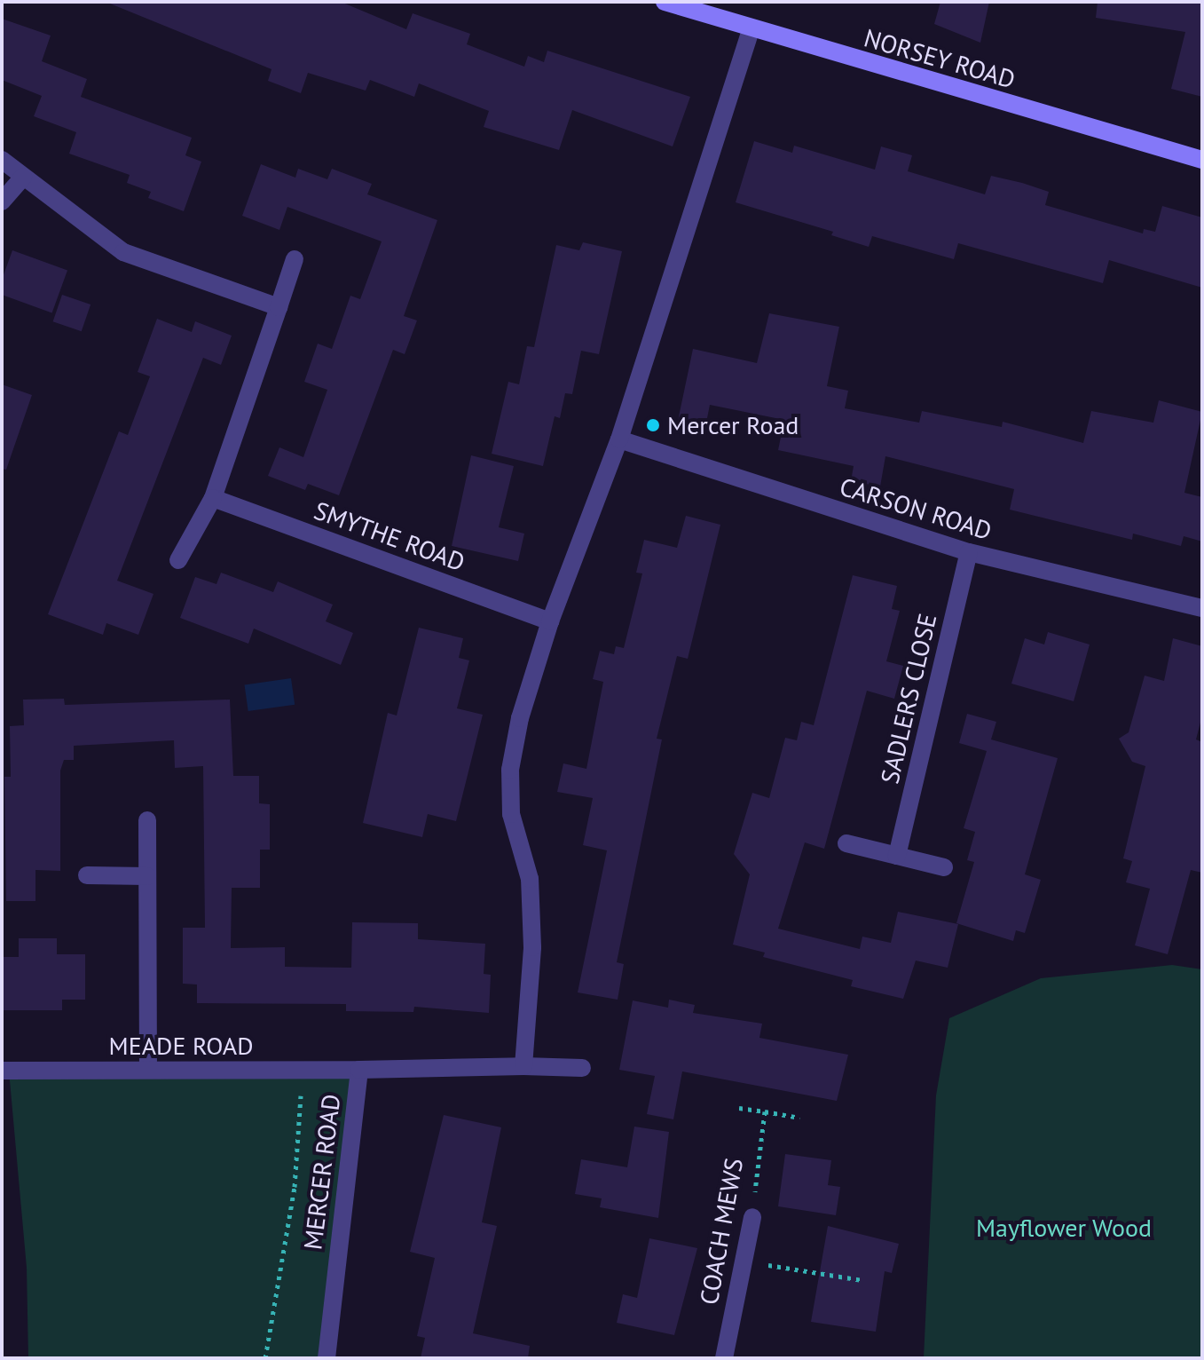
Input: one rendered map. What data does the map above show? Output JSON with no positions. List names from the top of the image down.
{
  "streets": {
    "street": [
      "NORSEY ROAD",
      "CARSON ROAD",
      "SMYTHE ROAD",
      "SADLERS CLOSE",
      "MEADE ROAD",
      "MERCER ROAD",
      "COACH MEWS"
    ]
  },
  "crossings": [
    ["CARSON ROAD", "SADLERS CLOSE"],
    ["MEADE ROAD", "MERCER ROAD"]
  ],
  "parks": ["Mayflower Wood"],
  "places": ["Mercer Road"]
}
